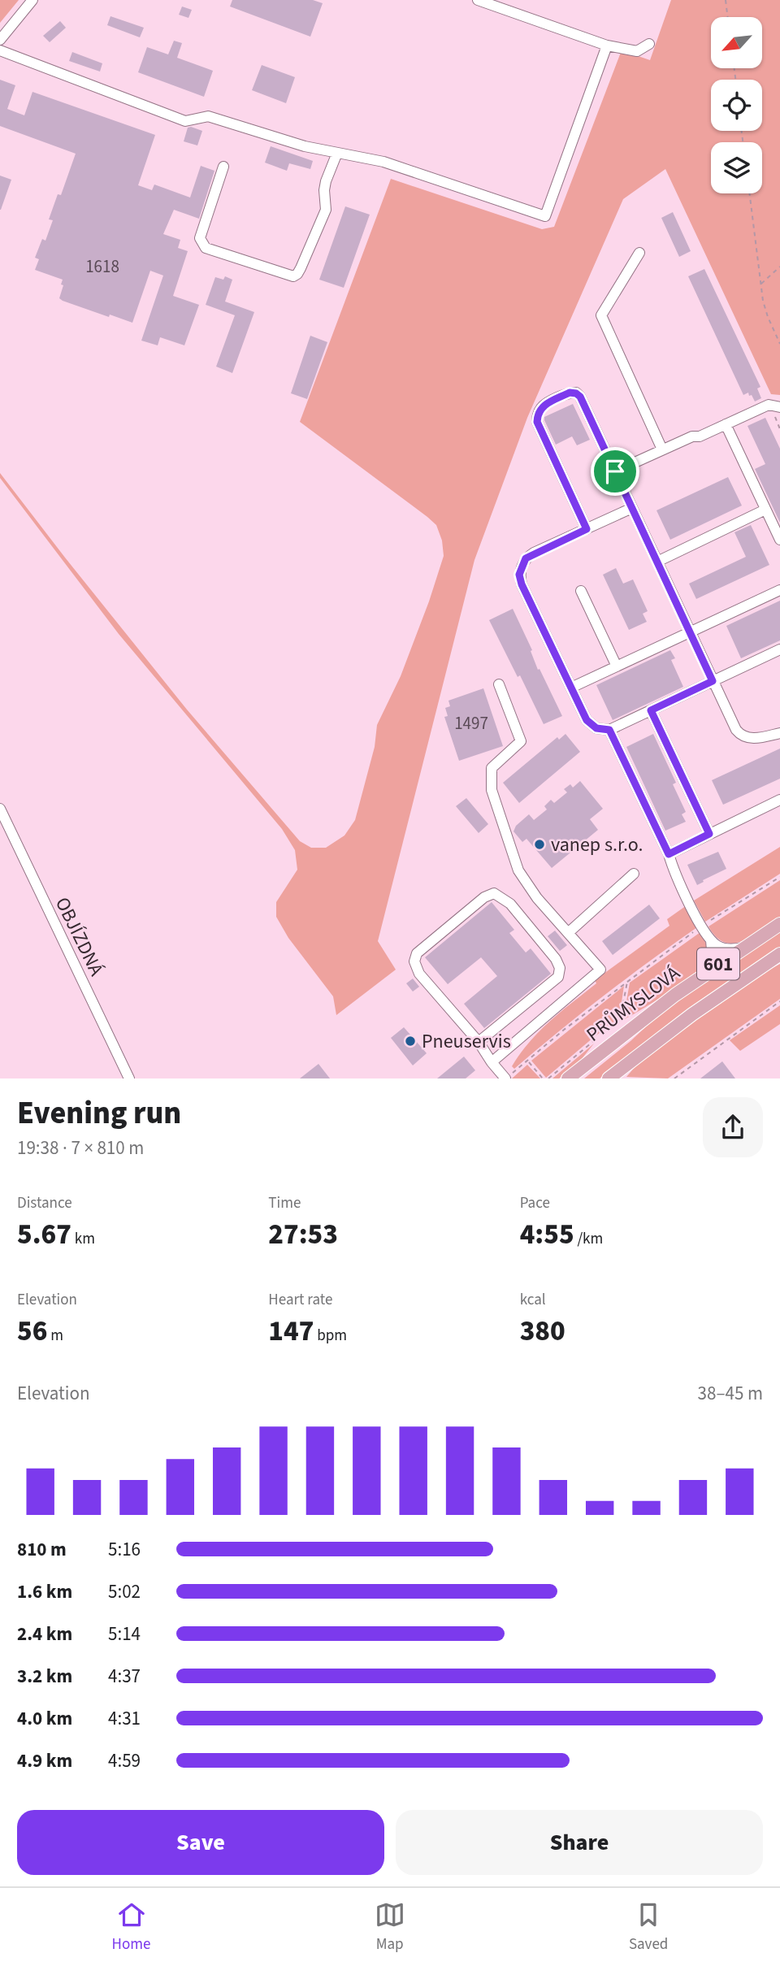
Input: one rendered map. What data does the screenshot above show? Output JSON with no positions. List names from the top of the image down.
{
  "streets": {
    "main road": ["601", "PRŮMYSLOVÁ"],
    "street": ["OBJÍZDNÁ"]
  },
  "places": ["vanep s.r.o.", "Pneuservis"],
  "house_numbers": ["1618", "1497"],
  "north": "bottom left",
  "page": {
    "heading": ["Evening run", "19:38 · 7 × 810 m"],
    "stats": [
      ["Distance", "5.67 km"],
      ["Time", "27:53"],
      ["Pace", "4:55 /km"],
      ["Elevation", "56 m"],
      ["Heart rate", "147 bpm"],
      ["kcal", "380"]
    ],
    "chart": ["Elevation", "38–45 m"],
    "list": [
      {
        "name": "810 m",
        "note": "5:16"
      },
      {
        "name": "1.6 km",
        "note": "5:02"
      },
      {
        "name": "2.4 km",
        "note": "5:14"
      },
      {
        "name": "3.2 km",
        "note": "4:37"
      },
      {
        "name": "4.0 km",
        "note": "4:31"
      },
      {
        "name": "4.9 km",
        "note": "4:59"
      }
    ],
    "buttons": ["Save", "Share"],
    "tabs": ["Home", "Map", "Saved"]
  }
}
